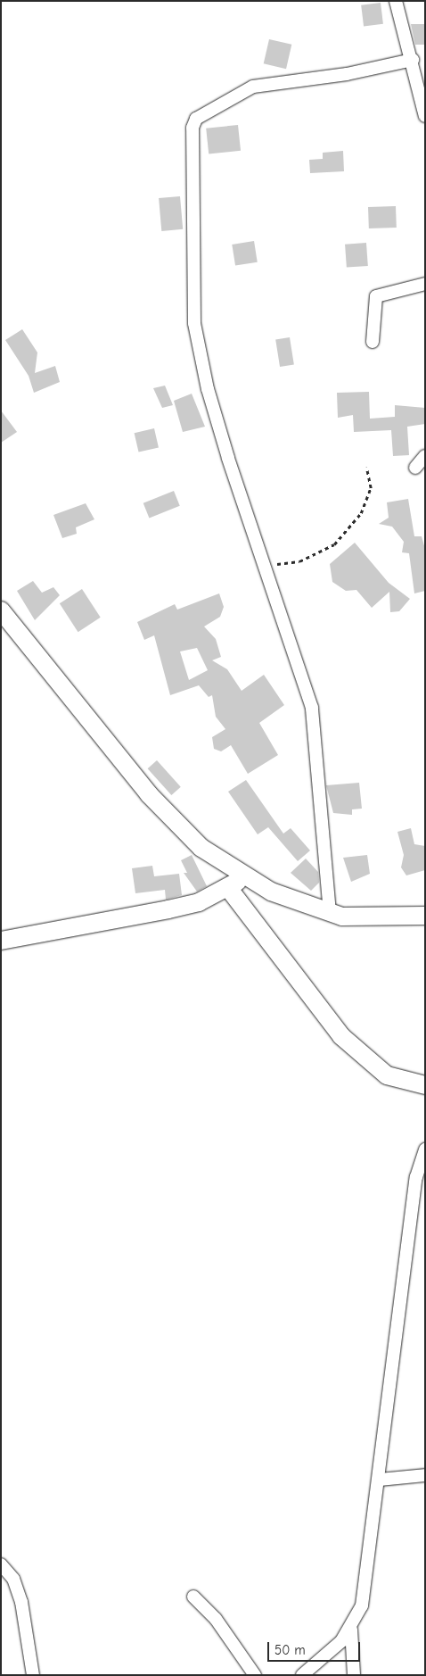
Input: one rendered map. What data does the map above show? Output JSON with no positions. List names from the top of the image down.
{
  "scale_bar": "50 m"
}
